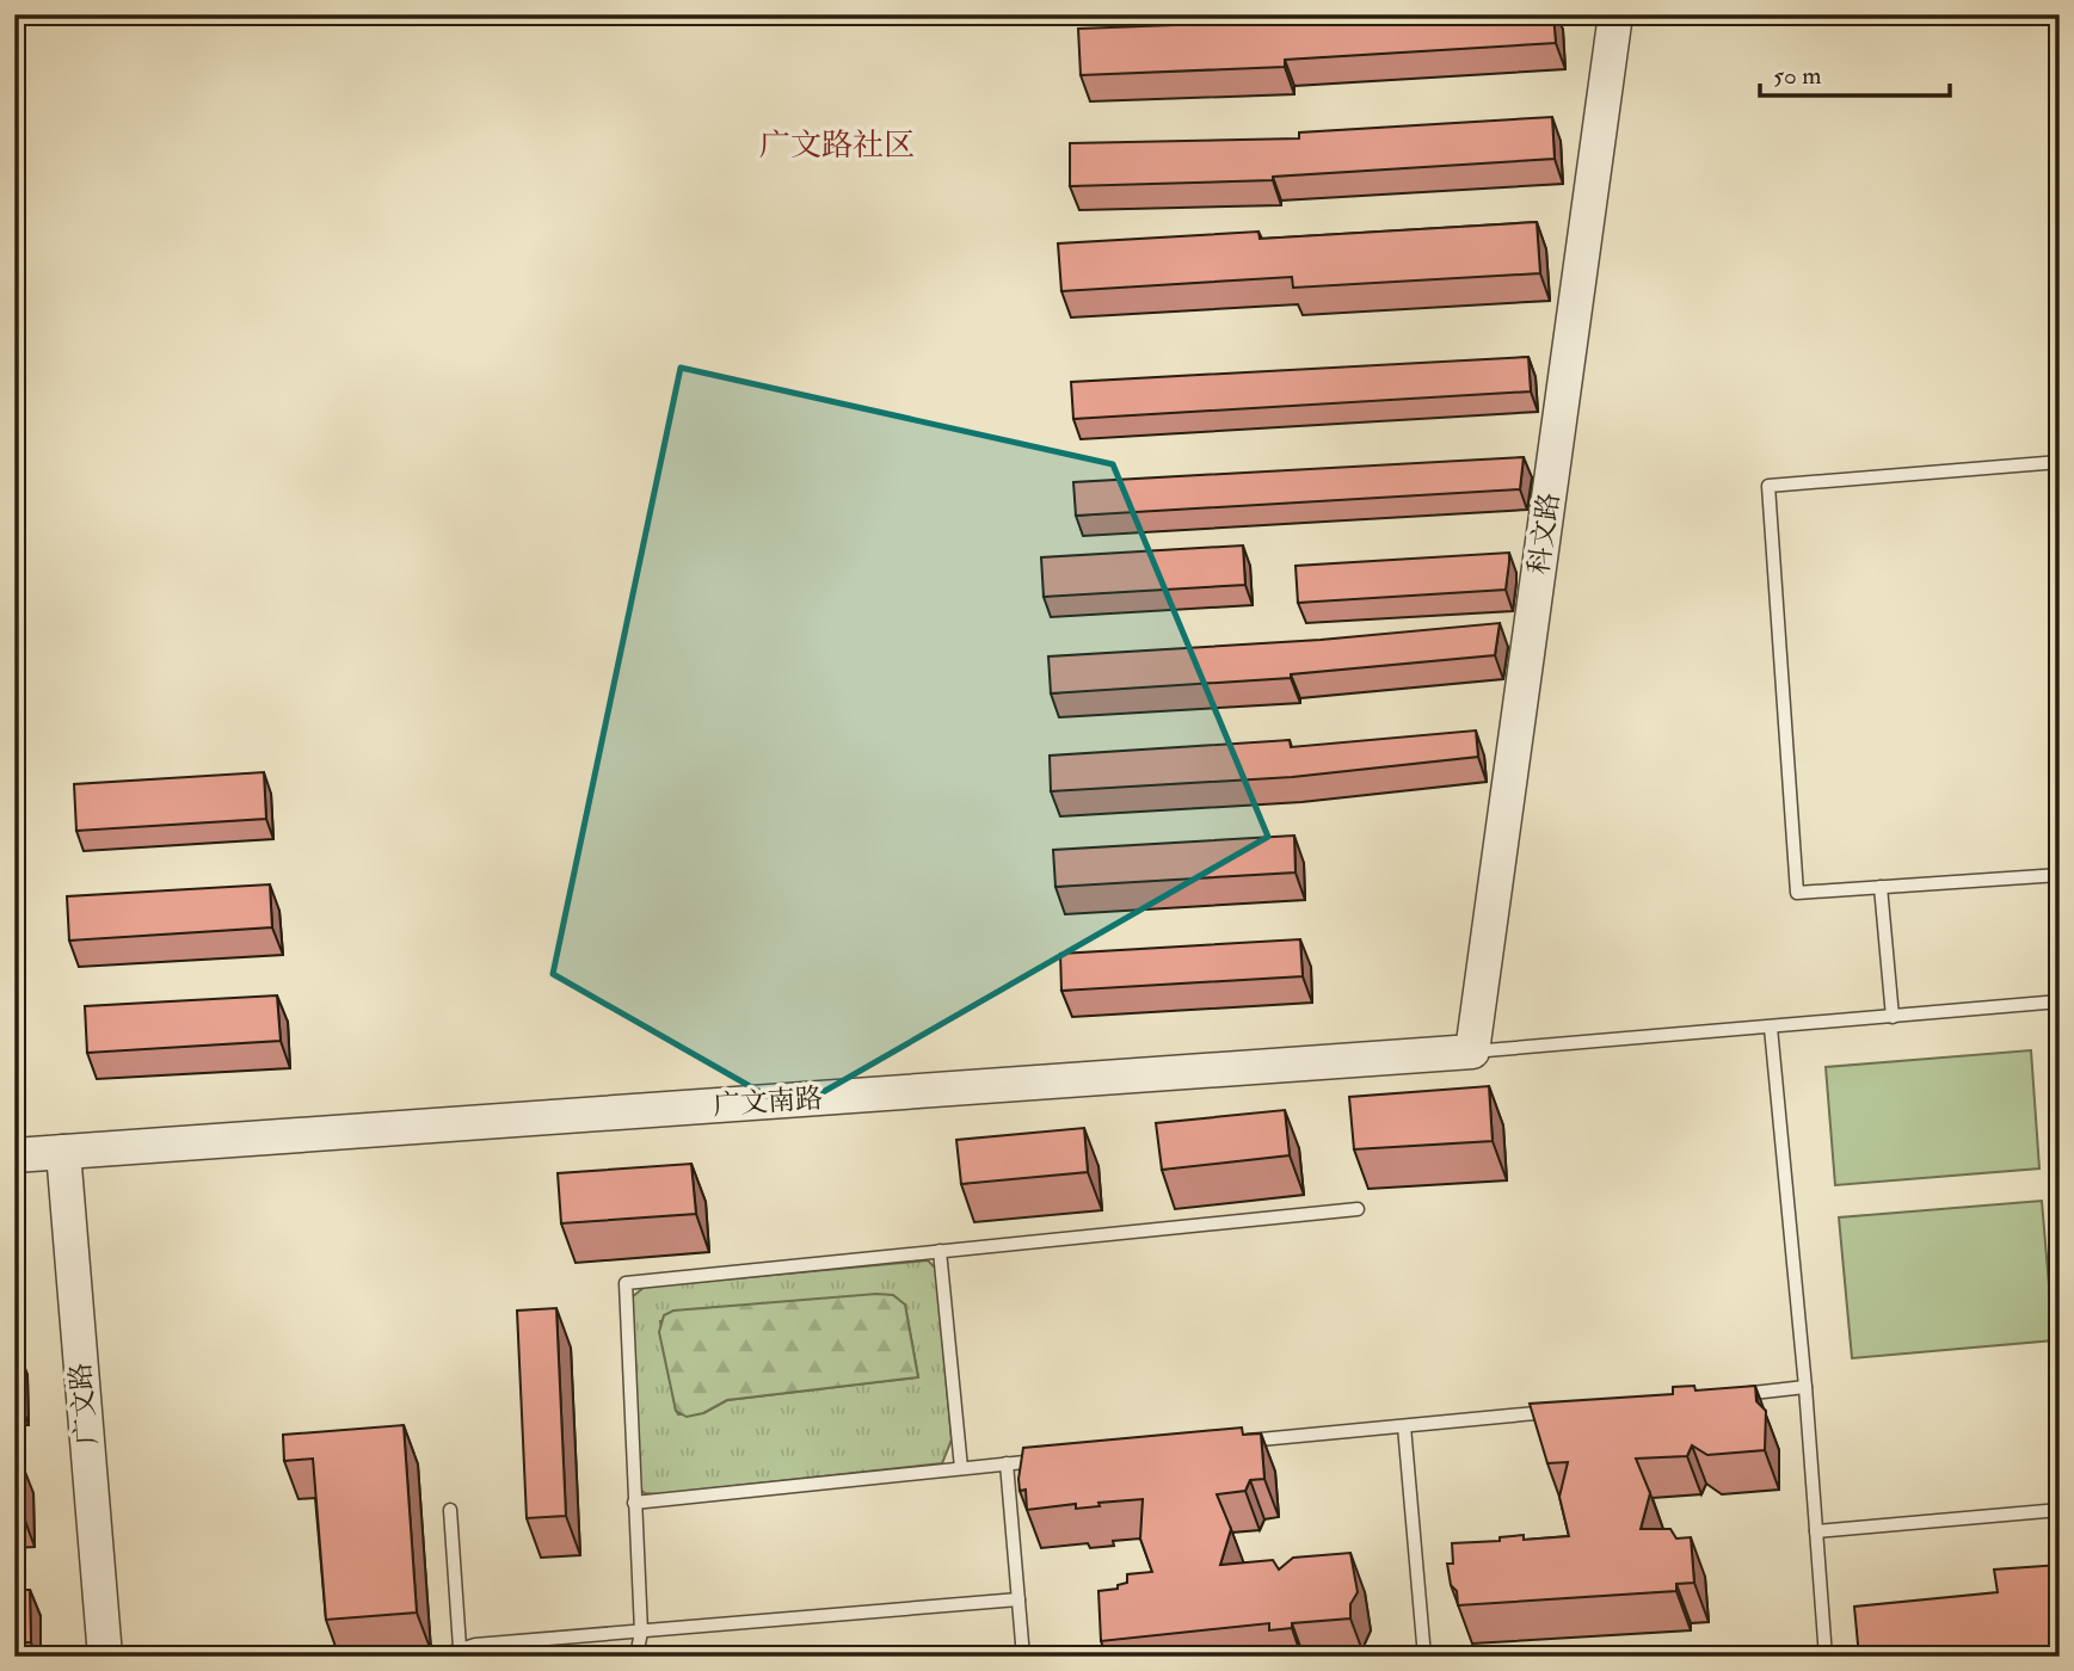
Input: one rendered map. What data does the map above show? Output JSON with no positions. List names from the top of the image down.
{
  "streets": {
    "street": ["科文路", "广文南路", "广文路"]
  },
  "crossings": [
    ["科文路", "广文南路"],
    ["广文南路", "广文路"]
  ],
  "districts": ["广文路社区"],
  "scale_bar": "50 m"
}
